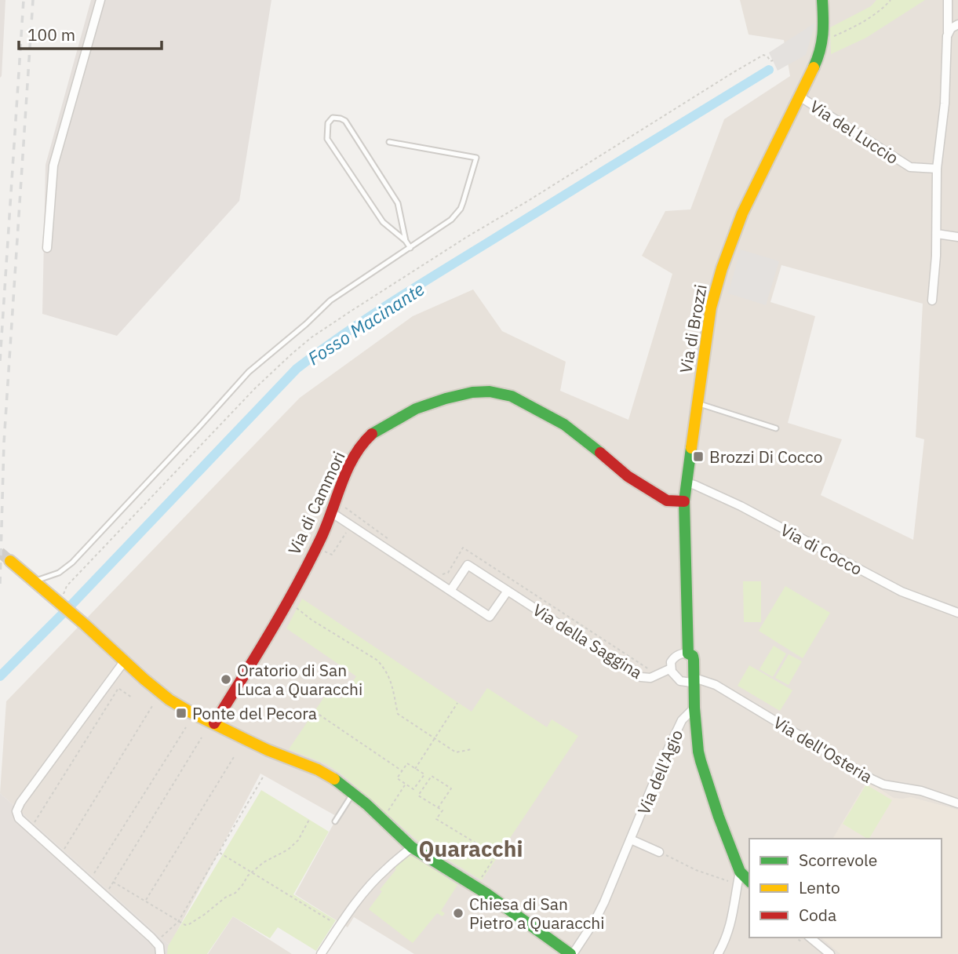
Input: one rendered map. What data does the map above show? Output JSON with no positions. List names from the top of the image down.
{
  "streets": {
    "street": [
      "Via del Luccio",
      "Via di Brozzi",
      "Via di Cammori",
      "Via di Cocco",
      "Via della Saggina",
      "Via dell'Osteria",
      "Via dell'Agio"
    ]
  },
  "crossings": [
    ["Via del Luccio", "Via di Brozzi"],
    ["Via di Brozzi", "Via di Cammori"],
    ["Via di Brozzi", "Via di Cocco"],
    ["Via di Brozzi", "Via della Saggina"],
    ["Via di Brozzi", "Via dell'Osteria"],
    ["Via di Brozzi", "Via dell'Agio"],
    ["Via della Saggina", "Via dell'Osteria"]
  ],
  "districts": ["Quaracchi"],
  "water": ["Fosso Macinante"],
  "places": {
    "transit": ["Brozzi Di Cocco", "Ponte del Pecora"],
    "other": ["Oratorio di San Luca a Quaracchi", "Chiesa di San Pietro a Quaracchi"]
  },
  "legend": ["Scorrevole", "Lento", "Coda"],
  "scale_bar": "100 m"
}
